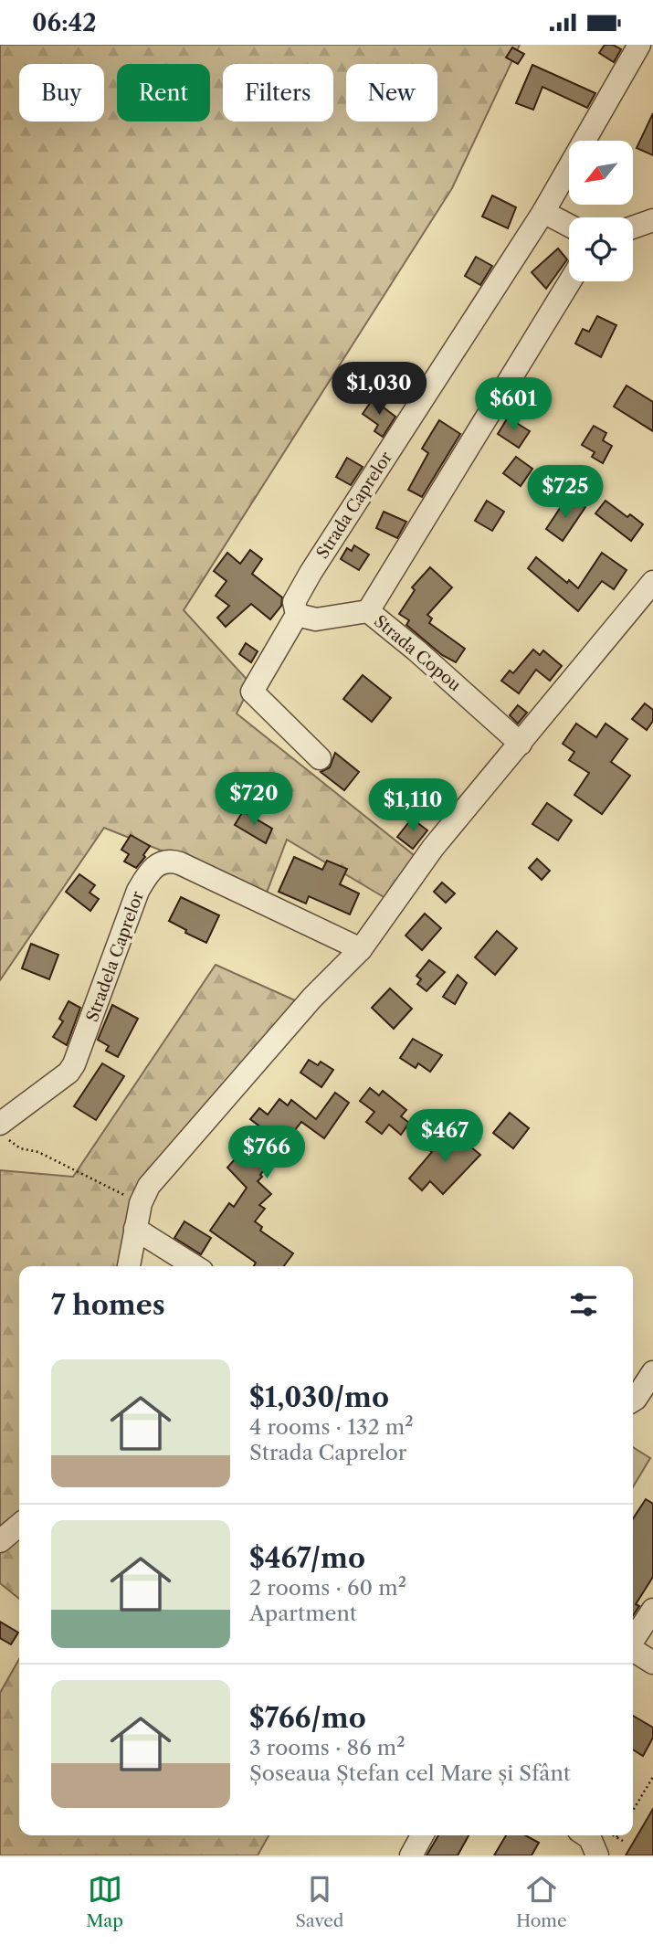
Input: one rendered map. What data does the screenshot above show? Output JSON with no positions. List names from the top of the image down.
{
  "streets": {
    "street": ["Strada Caprelor", "Strada Copou", "Stradela Caprelor"]
  },
  "crossings": [
    ["Strada Caprelor", "Strada Copou"]
  ],
  "north": "bottom left",
  "page": {
    "status": "06:42",
    "chip": [
      "Buy",
      "Rent",
      "Filters",
      "New"
    ],
    "price": [
      "$1,030",
      "$601",
      "$725",
      "$720",
      "$1,110",
      "$467",
      "$766"
    ],
    "heading": "7 homes",
    "list": [
      {
        "name": "$1,030/mo",
        "note": "4 rooms · 132 m² · Strada Caprelor"
      },
      {
        "name": "$467/mo",
        "note": "2 rooms · 60 m² · Apartment"
      },
      {
        "name": "$766/mo",
        "note": "3 rooms · 86 m² · Șoseaua Ștefan cel Mare și Sfânt"
      }
    ],
    "tabs": ["Map", "Saved", "Home"]
  }
}
